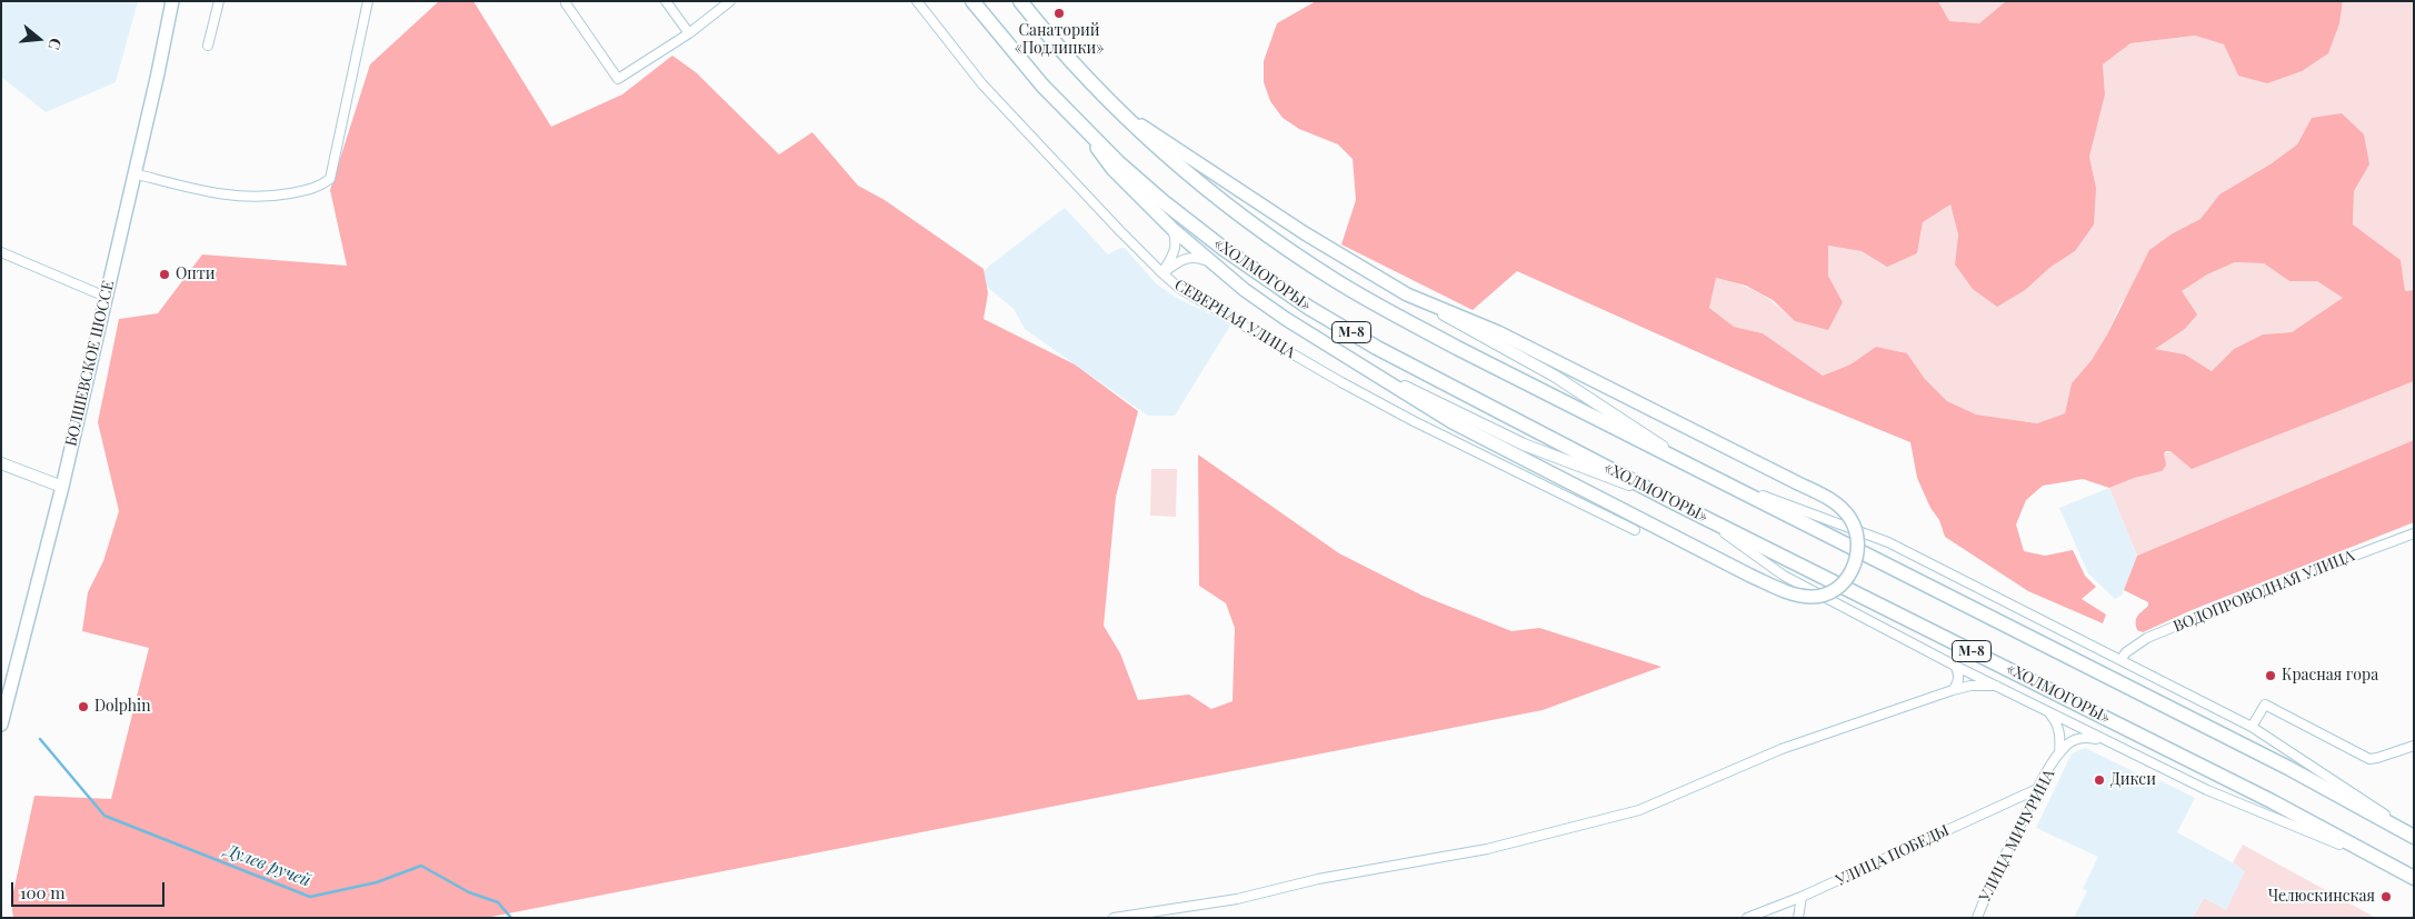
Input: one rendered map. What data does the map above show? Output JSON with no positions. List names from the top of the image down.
{
  "streets": {
    "highway": ["«ХОЛМОГОРЫ»", "М-8"],
    "main road": ["БОЛШЕВСКОЕ ШОССЕ"],
    "street": [
      "СЕВЕРНАЯ УЛИЦА",
      "ВОДОПРОВОДНАЯ УЛИЦА",
      "УЛИЦА МИЧУРИНА",
      "УЛИЦА ПОБЕДЫ"
    ]
  },
  "crossings": [
    ["УЛИЦА МИЧУРИНА", "УЛИЦА ПОБЕДЫ"]
  ],
  "water": ["Дулев ручей"],
  "places": [
    "Санаторий «Подлипки»",
    "Опти",
    "Красная гора",
    "Dolphin",
    "Дикси",
    "Челюскинская"
  ],
  "scale_bar": "100 m",
  "north": "right"
}
